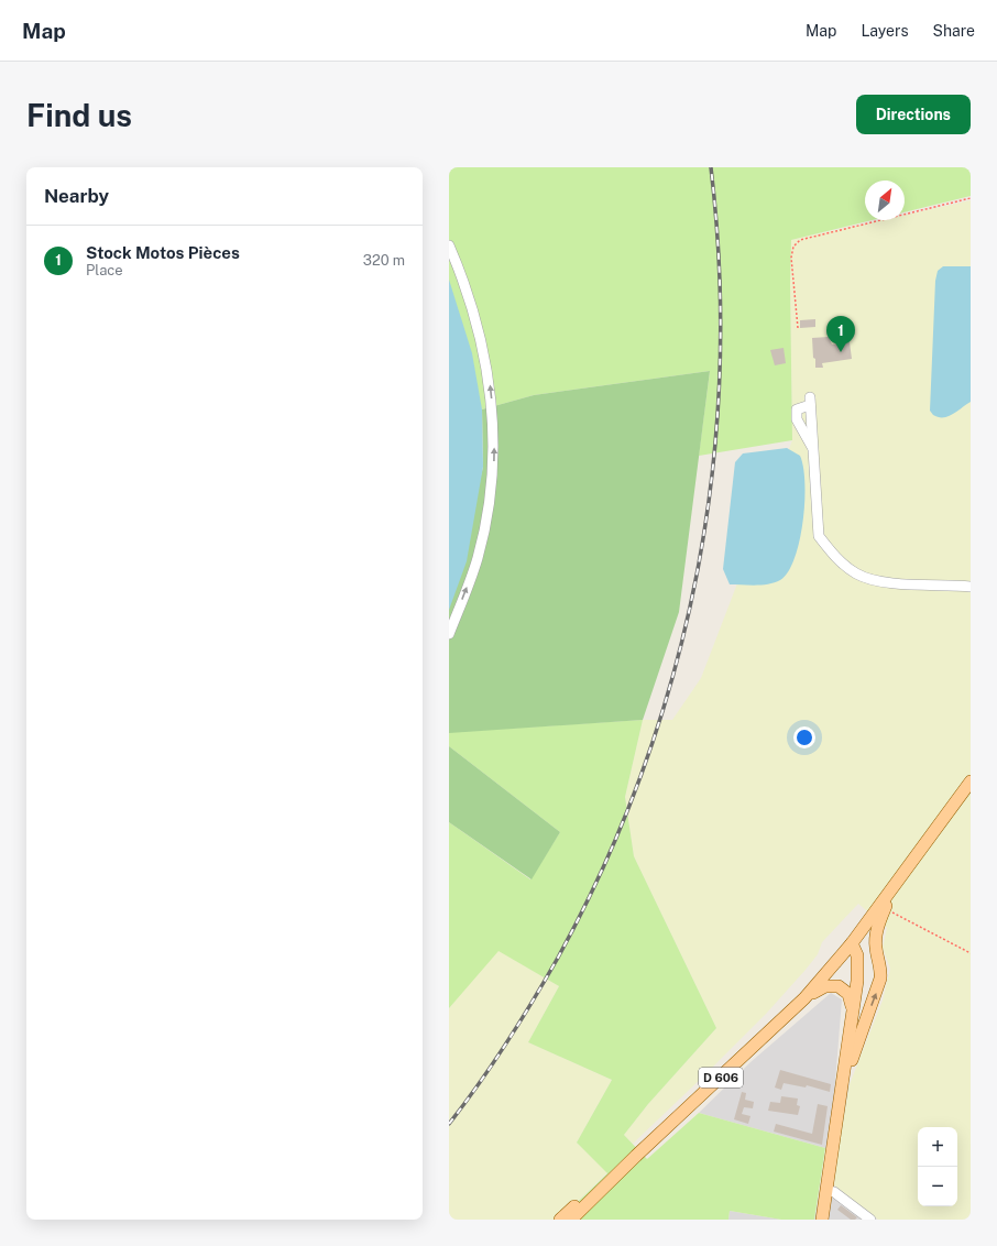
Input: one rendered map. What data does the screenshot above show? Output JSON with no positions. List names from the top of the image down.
{
  "streets": {
    "main road": ["D 606"]
  },
  "north": "top right",
  "page": {
    "header": "Map",
    "nav": ["Map", "Layers", "Share"],
    "buttons": "Directions",
    "title": "Find us",
    "heading": "Nearby",
    "list": [
      {
        "mark": "1",
        "name": "Stock Motos Pièces",
        "note": "Place",
        "value": "320 m"
      }
    ],
    "pins": "1",
    "map_buttons": ["+", "−"]
  }
}
